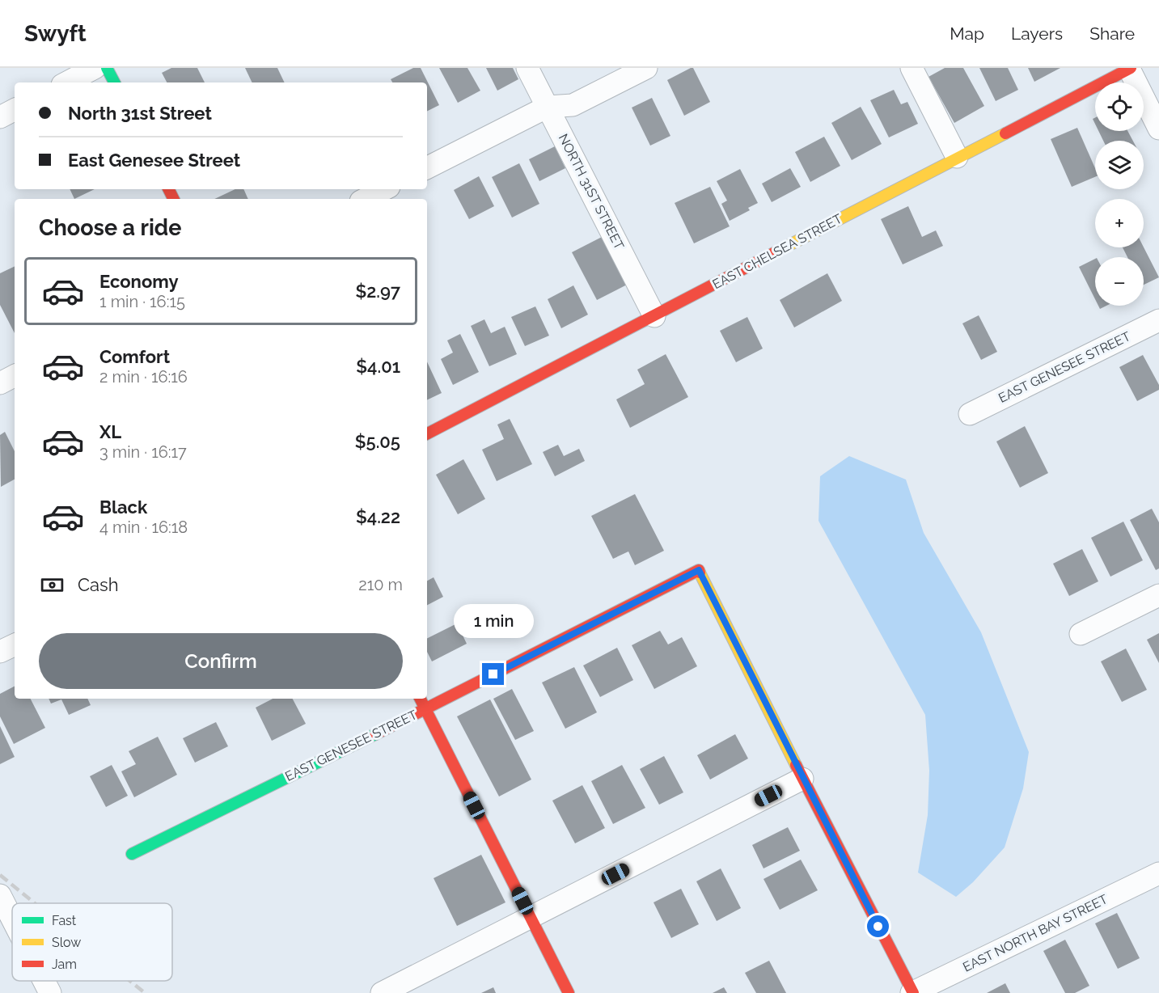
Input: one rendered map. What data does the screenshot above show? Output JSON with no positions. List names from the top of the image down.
{
  "streets": {
    "street": [
      "NORTH 31ST STREET",
      "EAST CHELSEA STREET",
      "EAST GENESEE STREET",
      "EAST NORTH BAY STREET"
    ]
  },
  "crossings": [
    ["NORTH 31ST STREET", "EAST CHELSEA STREET"]
  ],
  "legend": ["Fast", "Slow", "Jam"],
  "page": {
    "header": "Swyft",
    "nav": ["Map", "Layers", "Share"],
    "map_buttons": ["+", "−"],
    "banner": ["North 31st Street", "East Genesee Street"],
    "heading": "Choose a ride",
    "list": [
      {
        "name": "Economy",
        "note": "1 min · 16:15",
        "value": "$2.97"
      },
      {
        "name": "Comfort",
        "note": "2 min · 16:16",
        "value": "$4.01"
      },
      {
        "name": "XL",
        "note": "3 min · 16:17",
        "value": "$5.05"
      },
      {
        "name": "Black",
        "note": "4 min · 16:18",
        "value": "$4.22"
      }
    ],
    "pay": ["Cash", "210 m"],
    "bubble": "1 min",
    "buttons": "Confirm"
  }
}
